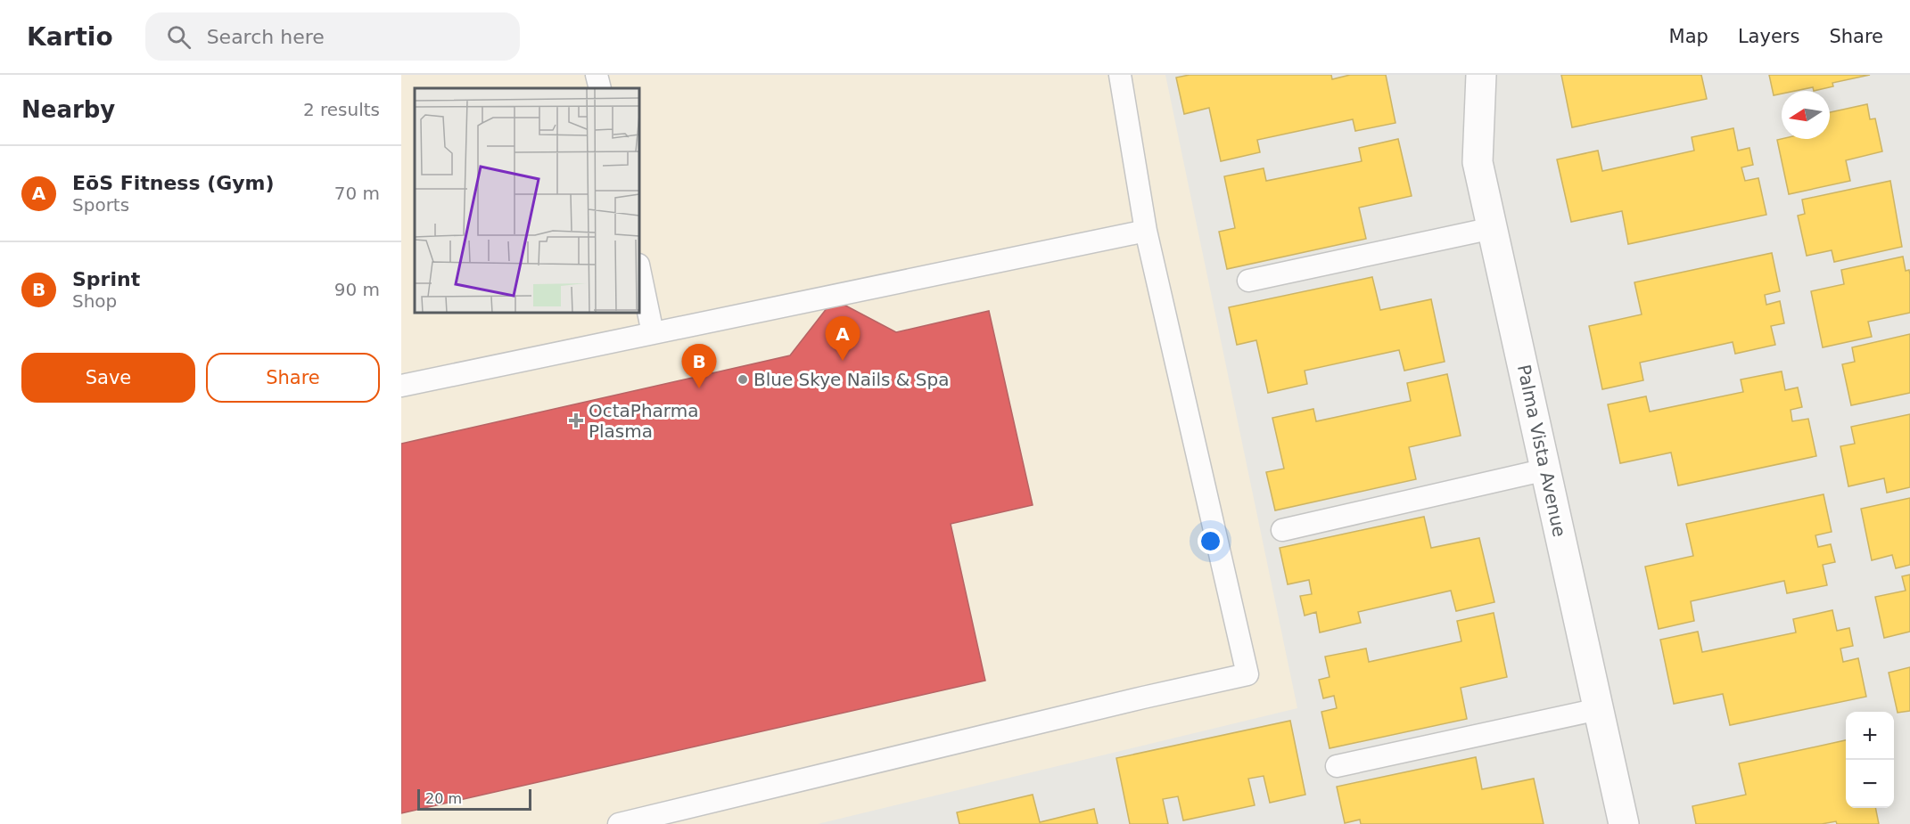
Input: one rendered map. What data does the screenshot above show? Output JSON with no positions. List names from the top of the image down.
{
  "streets": {
    "street": ["Palma Vista Avenue"]
  },
  "places": {
    "other": ["Blue Skye Nails & Spa"],
    "health": ["OctaPharma Plasma"]
  },
  "scale_bar": "20 m",
  "north": "left",
  "page": {
    "header": "Kartio",
    "search": "Search here",
    "nav": ["Map", "Layers", "Share"],
    "heading": ["Nearby", "2 results"],
    "list": [
      {
        "mark": "A",
        "name": "EōS Fitness (Gym)",
        "note": "Sports",
        "value": "70 m"
      },
      {
        "mark": "B",
        "name": "Sprint",
        "note": "Shop",
        "value": "90 m"
      }
    ],
    "pins": ["A", "B"],
    "buttons": ["Save", "Share"],
    "map_buttons": ["+", "−"],
    "scale": "20 m"
  }
}
